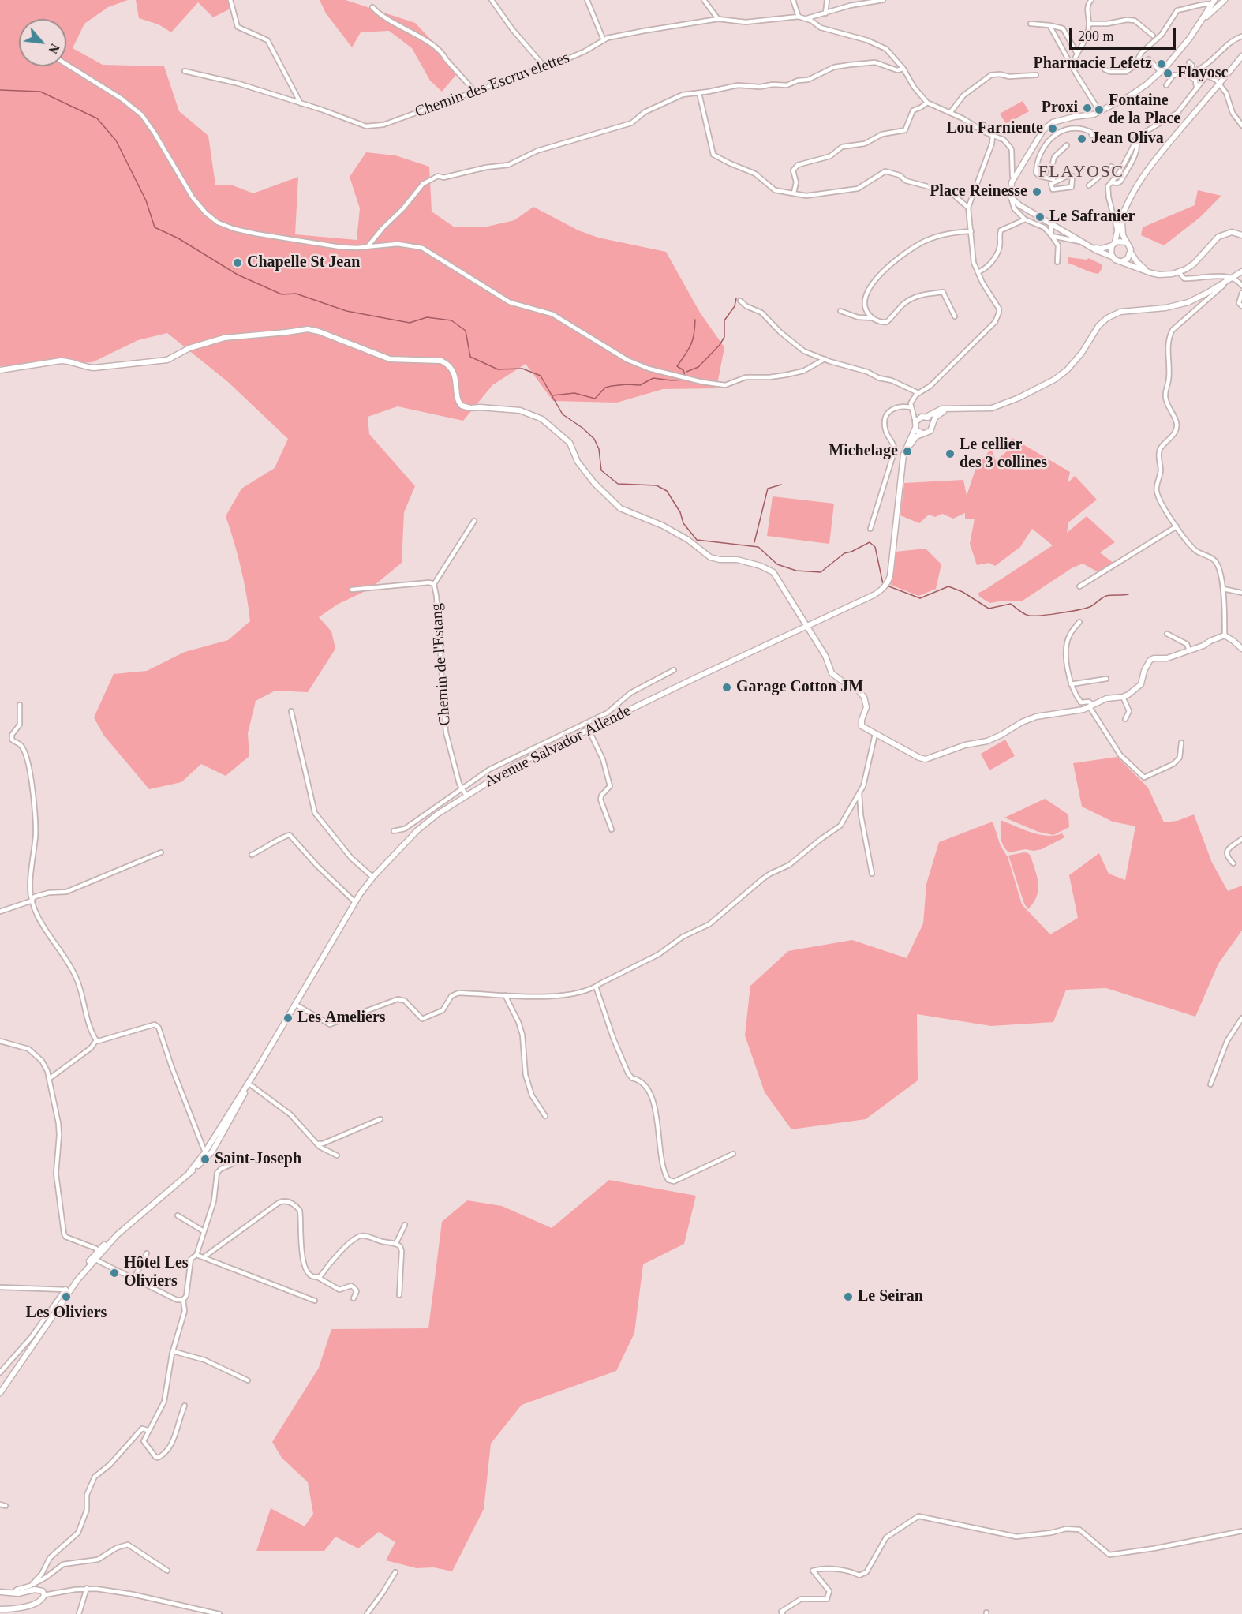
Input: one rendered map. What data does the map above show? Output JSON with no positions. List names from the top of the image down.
{
  "streets": {
    "main road": ["Avenue Salvador Allende"],
    "street": ["Chemin des Escruvelettes", "Chemin de l'Estang"]
  },
  "crossings": [
    ["Chemin de l'Estang", "Avenue Salvador Allende"]
  ],
  "districts": ["FLAYOSC"],
  "places": [
    "Pharmacie Lefetz",
    "Flayosc",
    "Proxi",
    "Fontaine de la Place",
    "Lou Farniente",
    "Jean Oliva",
    "Place Reinesse",
    "Le Safranier",
    "Chapelle St Jean",
    "Michelage",
    "Le cellier des 3 collines",
    "Garage Cotton JM",
    "Les Ameliers",
    "Saint-Joseph",
    "Hôtel Les Oliviers",
    "Les Oliviers",
    "Le Seiran"
  ],
  "scale_bar": "200 m",
  "north": "bottom right"
}
